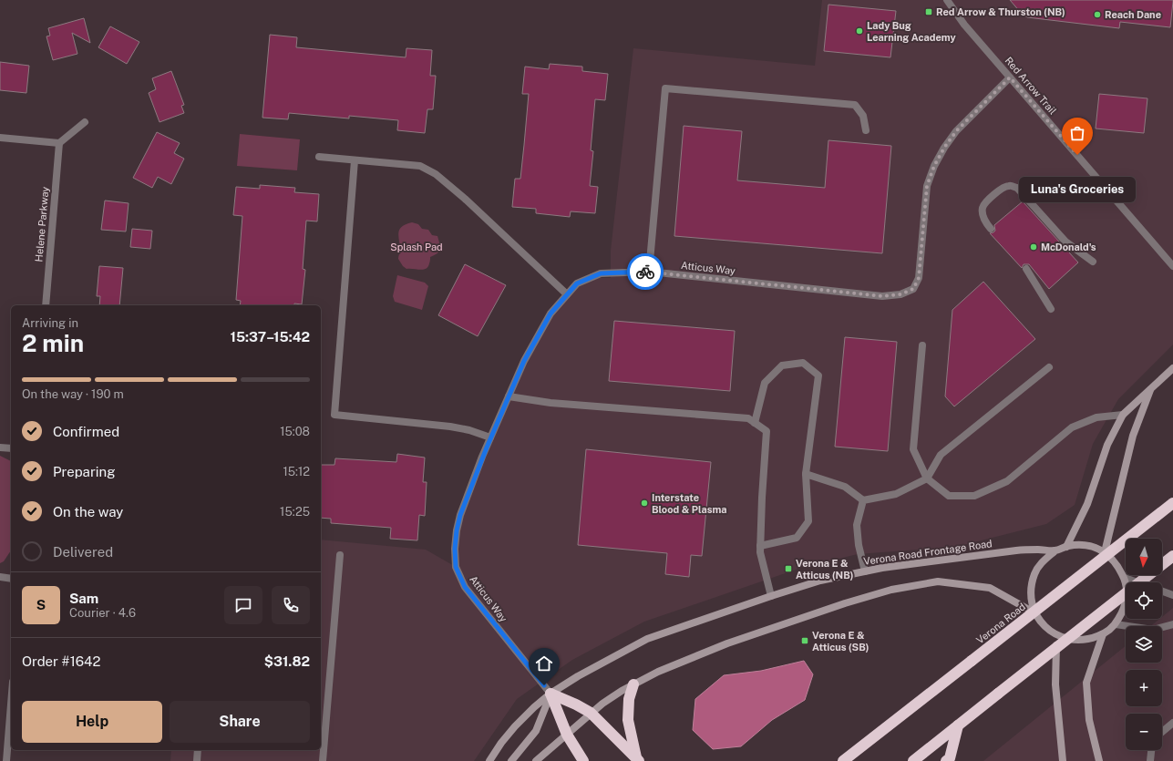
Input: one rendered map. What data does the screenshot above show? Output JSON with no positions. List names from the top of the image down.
{
  "streets": {
    "highway": ["Verona Road"],
    "street": [
      "Red Arrow Trail",
      "Helene Parkway",
      "Atticus Way",
      "Verona Road Frontage Road"
    ]
  },
  "crossings": [
    ["Red Arrow Trail", "Atticus Way"],
    ["Atticus Way", "Verona Road Frontage Road"]
  ],
  "parks": ["Splash Pad"],
  "places": {
    "transit": ["Red Arrow & Thurston (NB)", "Verona E & Atticus (NB)", "Verona E & Atticus (SB)"],
    "other": [
      "Reach Dane",
      "Lady Bug Learning Academy",
      "Luna's Groceries",
      "McDonald's",
      "Interstate Blood & Plasma"
    ]
  },
  "north": "bottom",
  "page": {
    "bubble": "Luna's Groceries",
    "heading": ["2 min", "Arriving in", "15:37–15:42"],
    "panel": [
      "Sam",
      "Courier · 4.6",
      "Order #1642",
      "$31.82"
    ],
    "bar": "On the way · 190 m",
    "list": [
      ["Confirmed", "15:08"],
      ["Preparing", "15:12"],
      ["On the way", "15:25"],
      "Delivered"
    ],
    "map_buttons": ["+", "−"],
    "round": "S",
    "buttons": ["Help", "Share"]
  }
}
